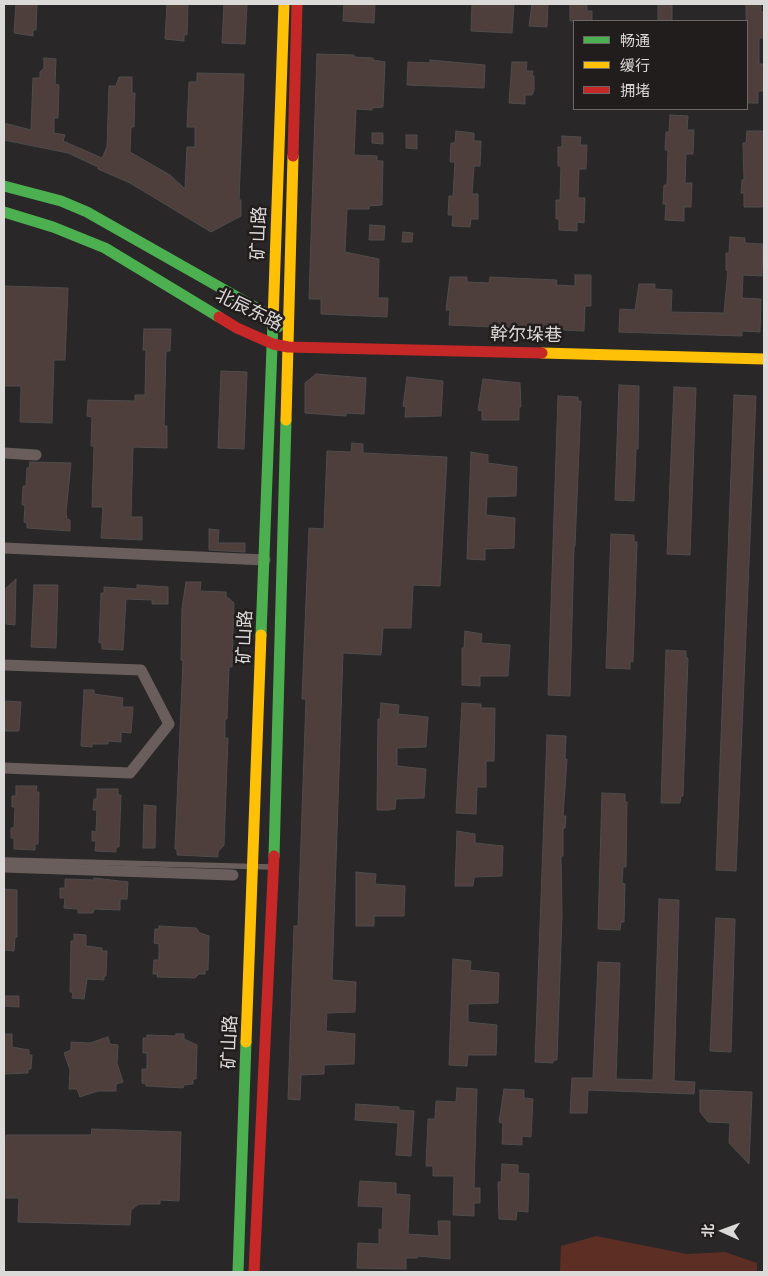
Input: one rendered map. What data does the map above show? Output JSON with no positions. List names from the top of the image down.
{
  "streets": {
    "main road": ["矿山路", "北辰东路", "幹尔垛巷"]
  },
  "crossings": [
    ["矿山路", "北辰东路"],
    ["矿山路", "幹尔垛巷"],
    ["北辰东路", "幹尔垛巷"]
  ],
  "legend": ["畅通", "缓行", "拥堵"],
  "north": "left"
}
